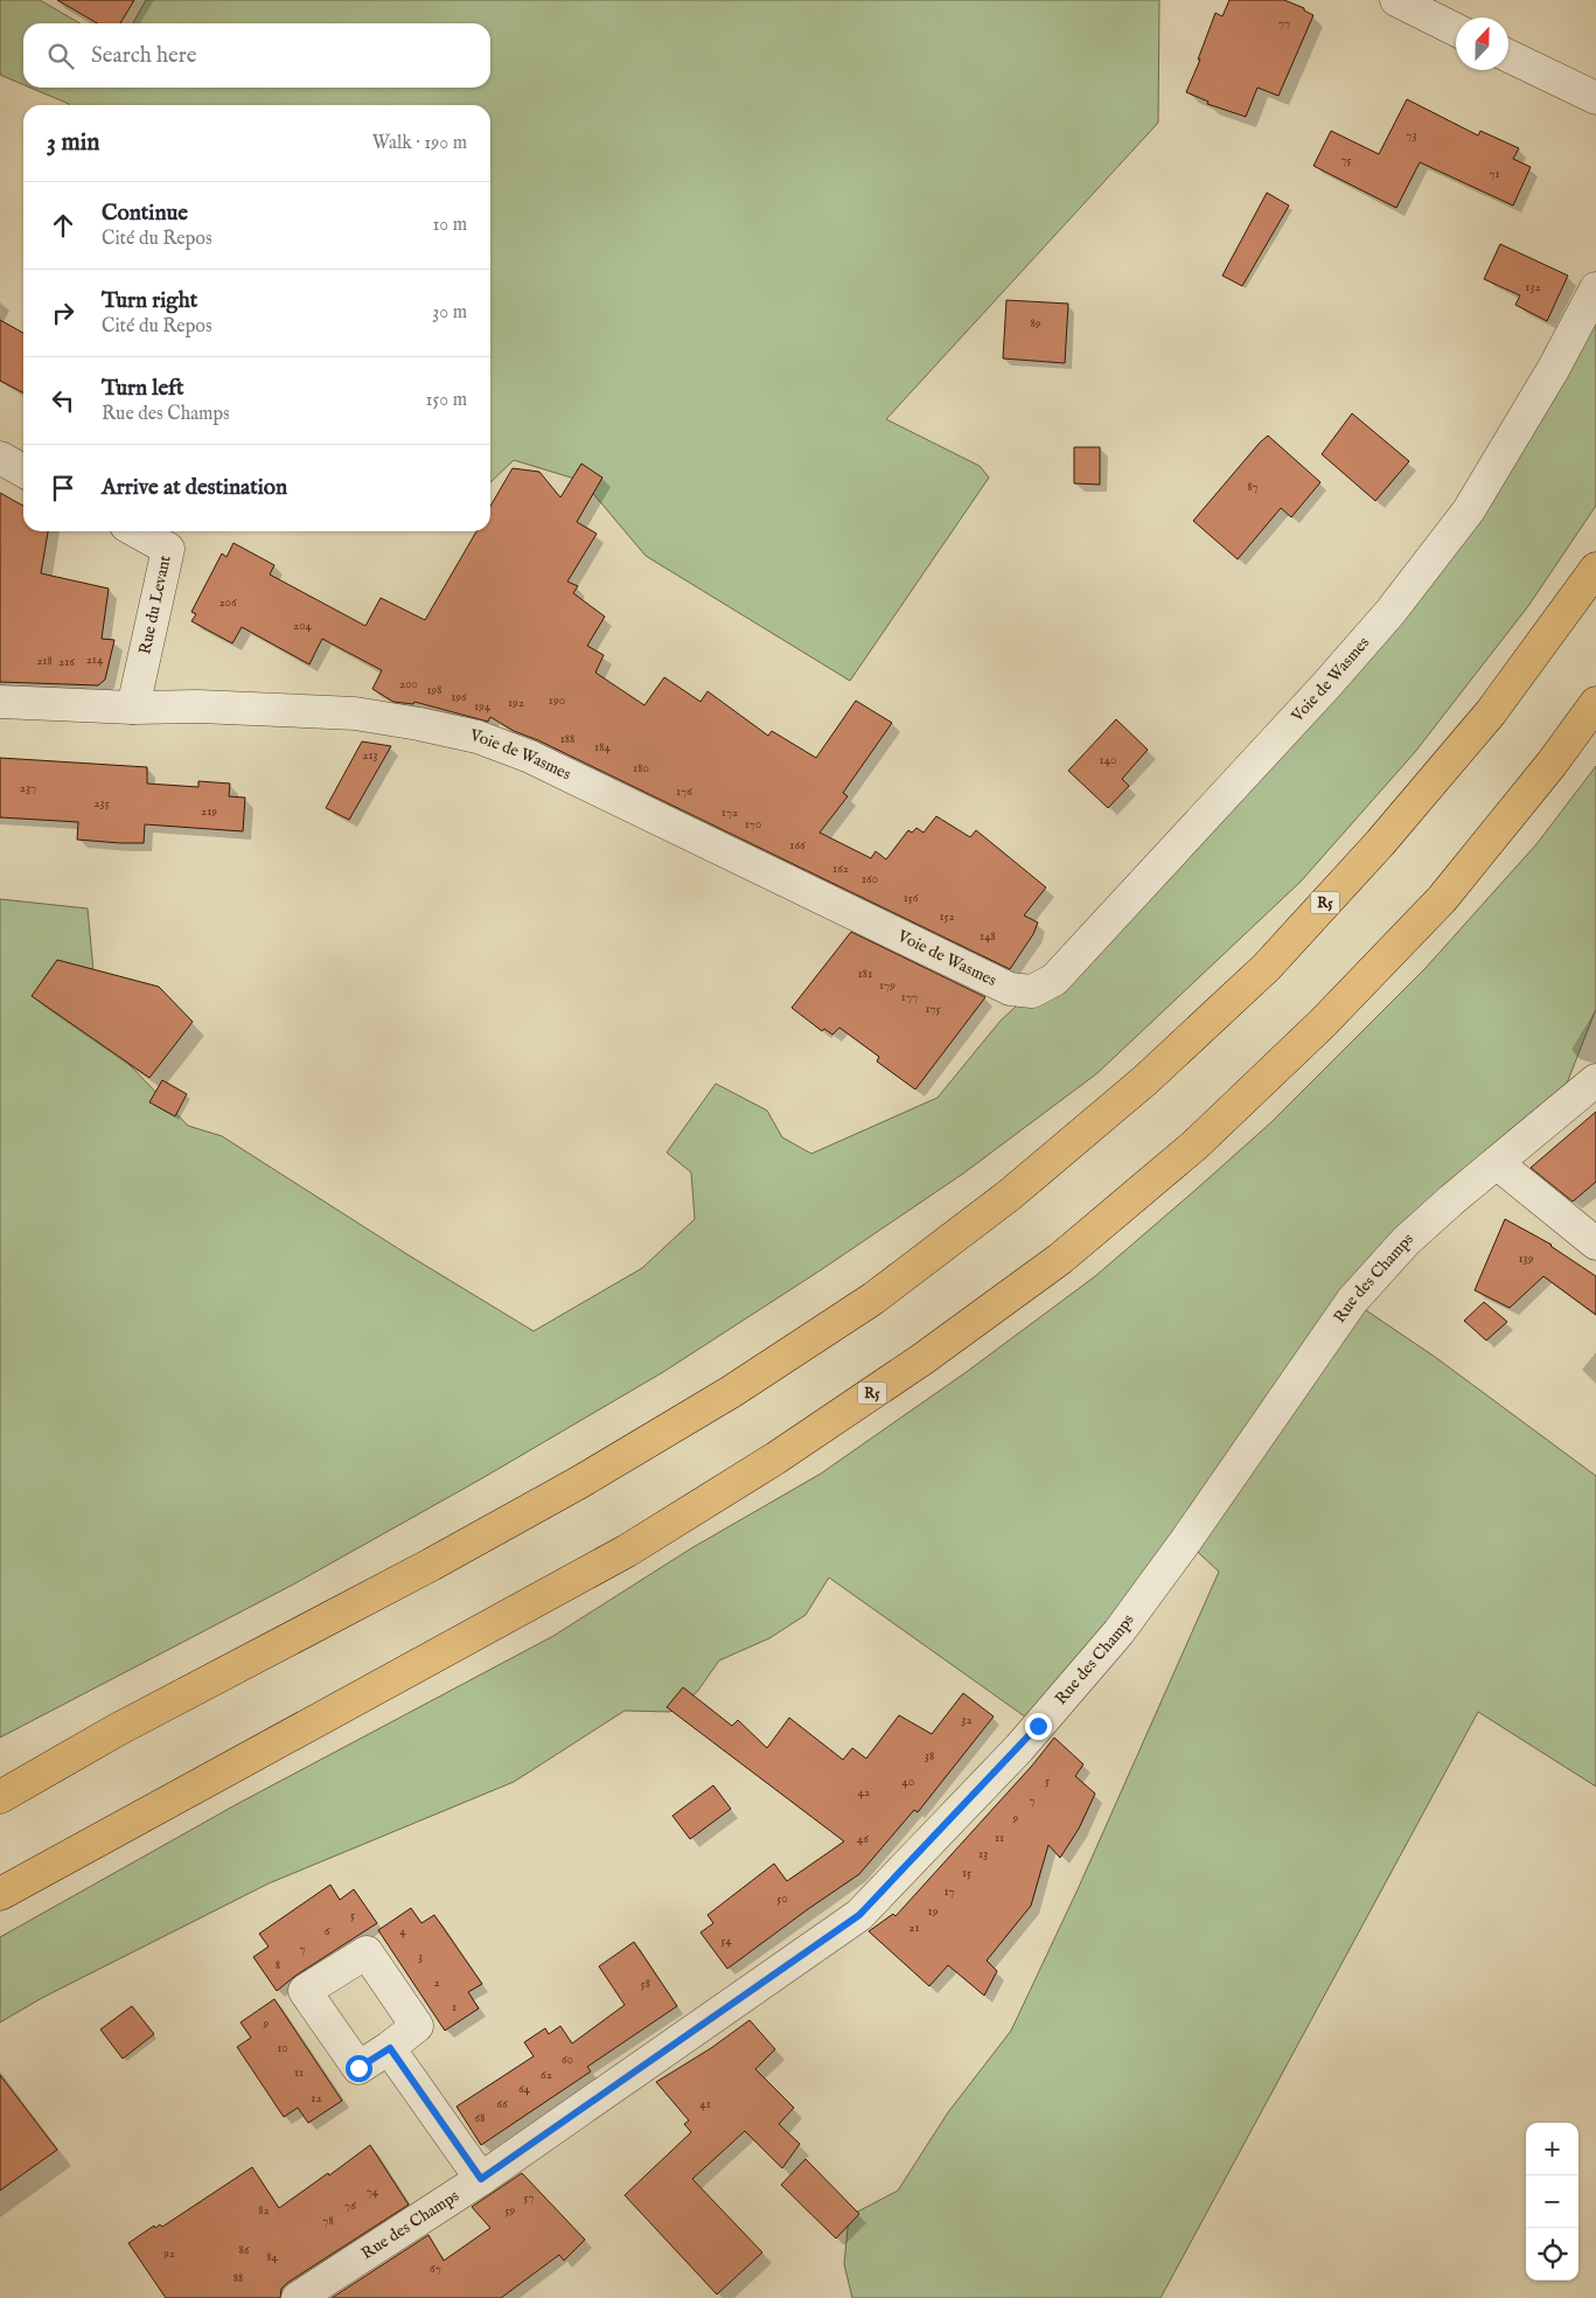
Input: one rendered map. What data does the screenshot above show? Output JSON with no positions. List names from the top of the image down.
{
  "streets": {
    "highway": ["R5"],
    "street": ["Rue du Levant", "Voie de Wasmes", "Rue des Champs"]
  },
  "crossings": [
    ["Rue du Levant", "Voie de Wasmes"]
  ],
  "house_numbers": [
    "77",
    "73",
    "75",
    "71",
    "132",
    "89",
    "87",
    "206",
    "204",
    "214",
    "218",
    "216",
    "200",
    "198",
    "196",
    "190",
    "192",
    "194",
    "188",
    "184",
    "213",
    "140",
    "180",
    "237",
    "176",
    "235",
    "219",
    "172",
    "170",
    "166",
    "162",
    "160",
    "156",
    "152",
    "148",
    "181",
    "179",
    "177",
    "175",
    "139",
    "32",
    "38",
    "5",
    "40",
    "42",
    "7",
    "9",
    "11",
    "46",
    "13",
    "15",
    "17",
    "50",
    "19",
    "5",
    "21",
    "6",
    "4",
    "54",
    "7",
    "3",
    "8",
    "2",
    "58",
    "1",
    "9",
    "10",
    "60",
    "11",
    "62",
    "64",
    "12",
    "66",
    "41",
    "68",
    "74",
    "57",
    "76",
    "82",
    "59",
    "78",
    "86",
    "92",
    "84",
    "67",
    "88"
  ],
  "north": "top",
  "page": {
    "search": "Search here",
    "heading": ["3 min", "Walk · 190 m"],
    "list": [
      ["Continue", "Cité du Repos", "10 m"],
      ["Turn right", "Cité du Repos", "30 m"],
      ["Turn left", "Rue des Champs", "150 m"],
      "Arrive at destination"
    ],
    "map_buttons": ["+", "−"]
  }
}
